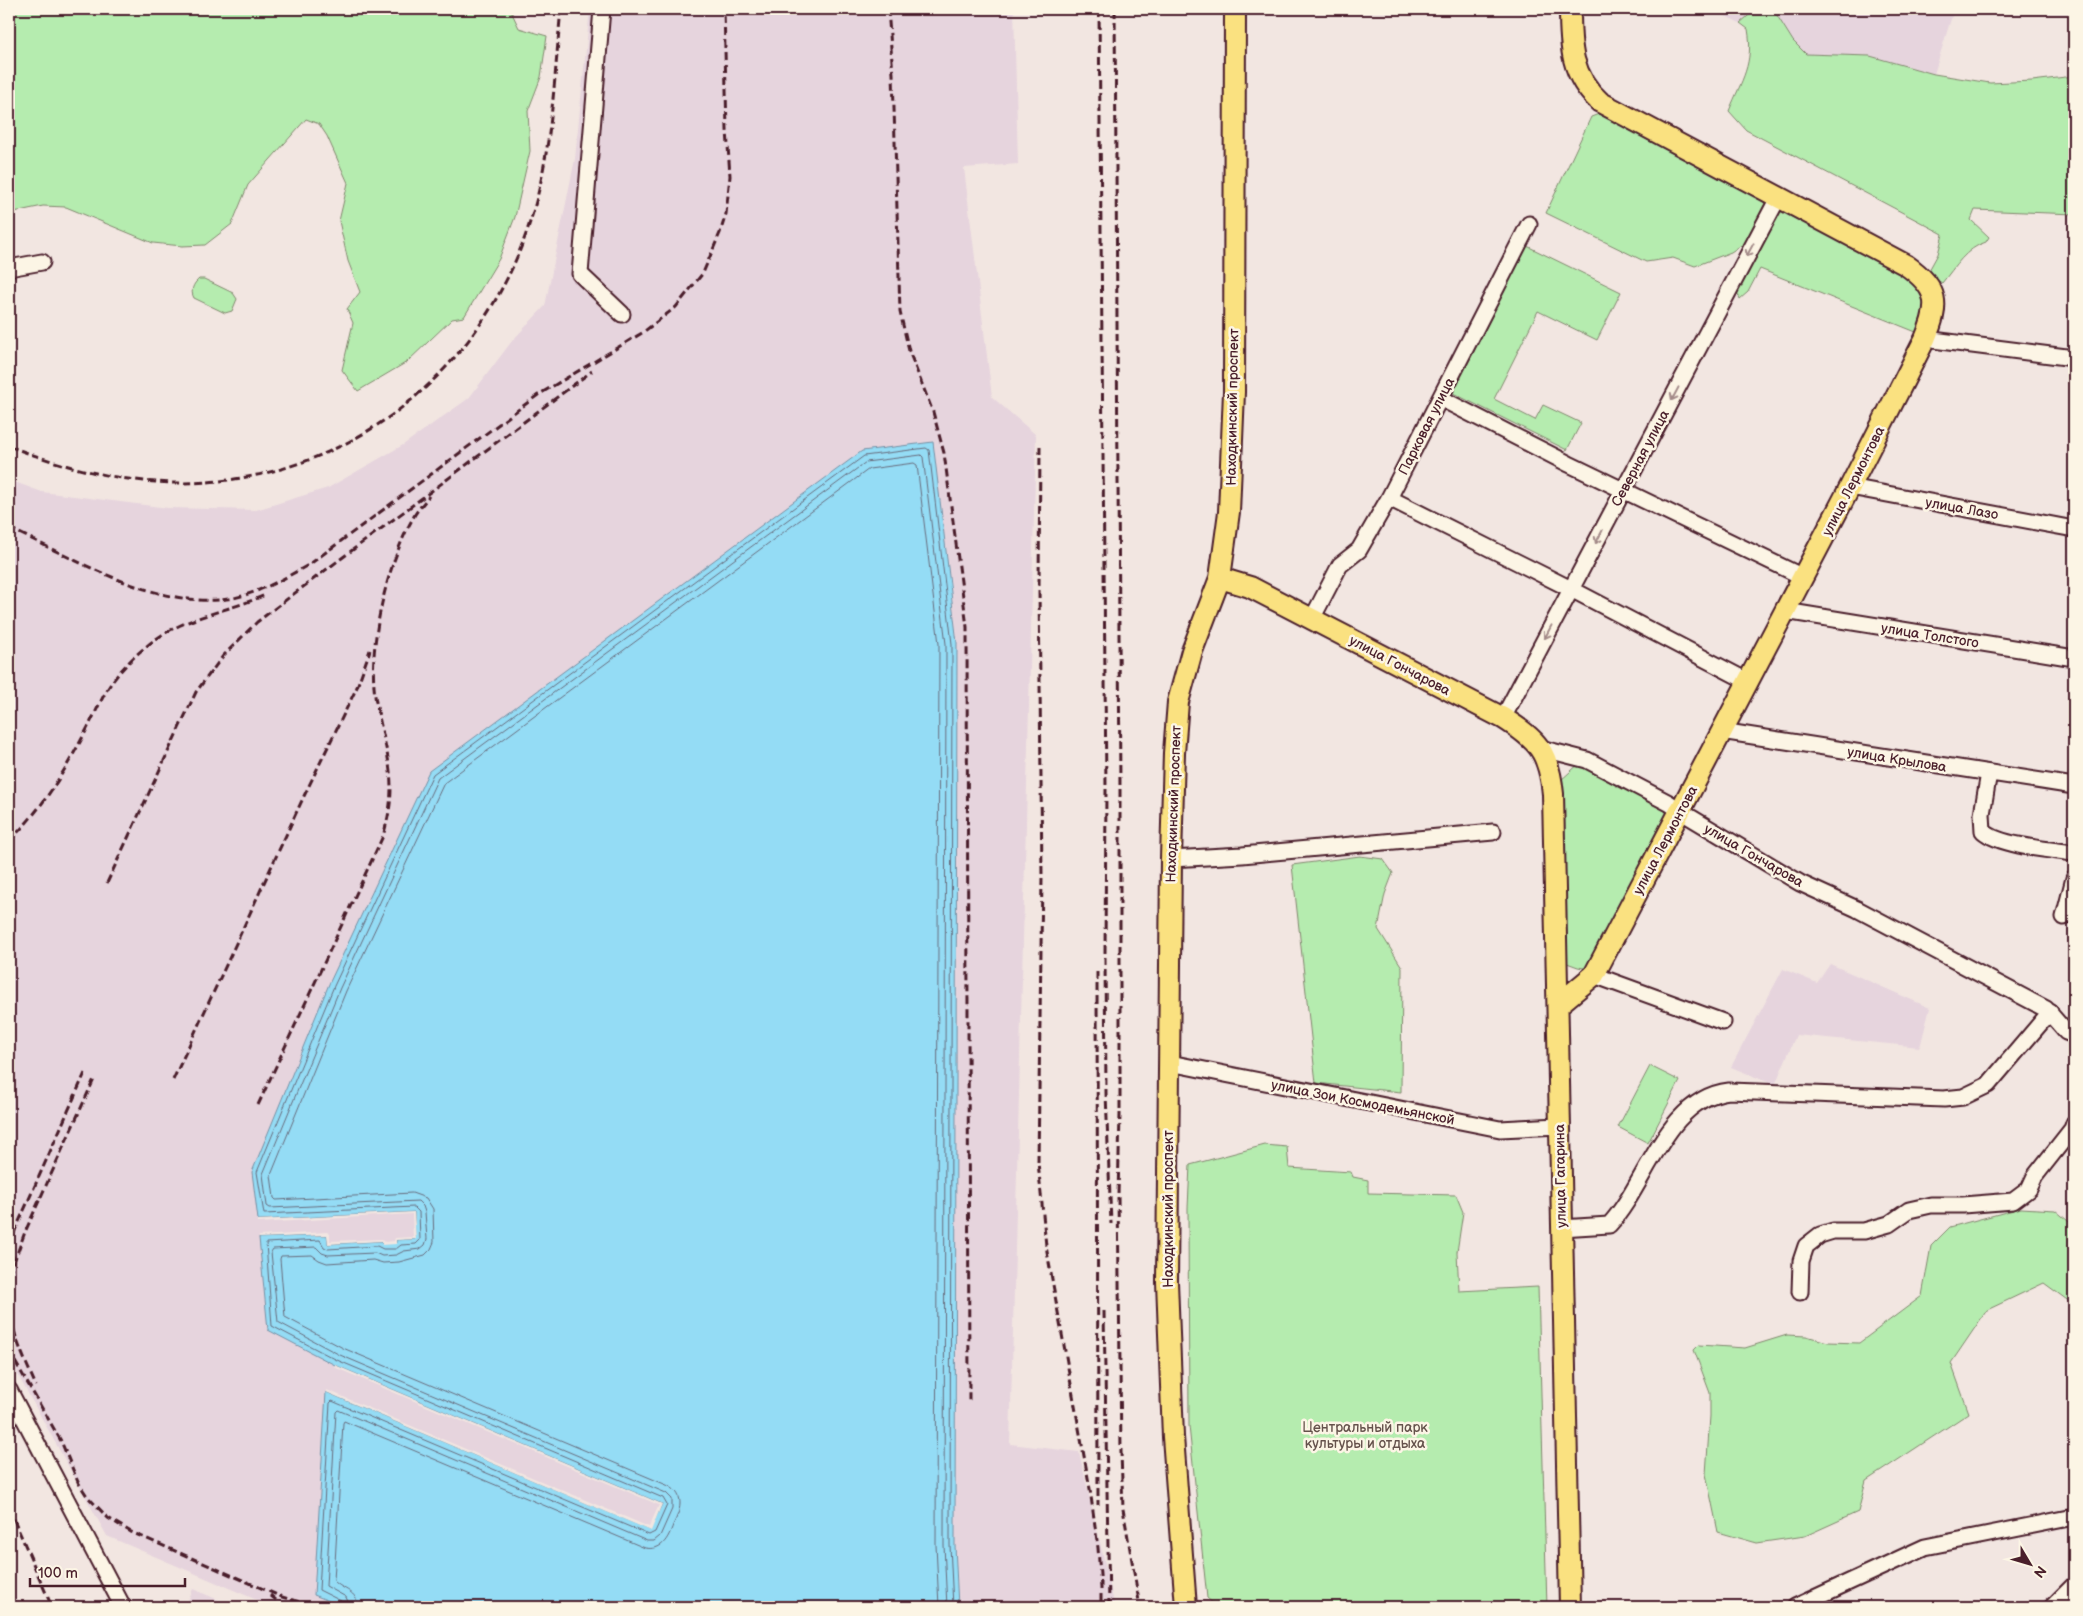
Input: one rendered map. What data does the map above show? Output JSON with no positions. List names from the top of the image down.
{
  "streets": {
    "main road": [
      "Находкинский проспект",
      "улица Лермонтова",
      "улица Гончарова",
      "улица Гагарина"
    ],
    "street": [
      "Парковая улица",
      "Северная улица",
      "улица Лазо",
      "улица Толстого",
      "улица Крылова",
      "улица Зои Космодемьянской"
    ]
  },
  "crossings": [
    ["Находкинский проспект", "улица Гончарова"],
    ["Находкинский проспект", "улица Зои Космодемьянской"],
    ["Парковая улица", "улица Гончарова"],
    ["Северная улица", "улица Лермонтова"],
    ["Северная улица", "улица Гончарова"],
    ["улица Лермонтова", "улица Лазо"],
    ["улица Лермонтова", "улица Толстого"],
    ["улица Лермонтова", "улица Гончарова"],
    ["улица Лермонтова", "улица Крылова"],
    ["улица Лермонтова", "улица Гагарина"],
    ["улица Гончарова", "улица Гагарина"],
    ["улица Зои Космодемьянской", "улица Гагарина"]
  ],
  "one_way": ["Северная улица"],
  "parks": ["Центральный парк культуры и отдыха"],
  "scale_bar": "100 m",
  "north": "bottom right"
}
